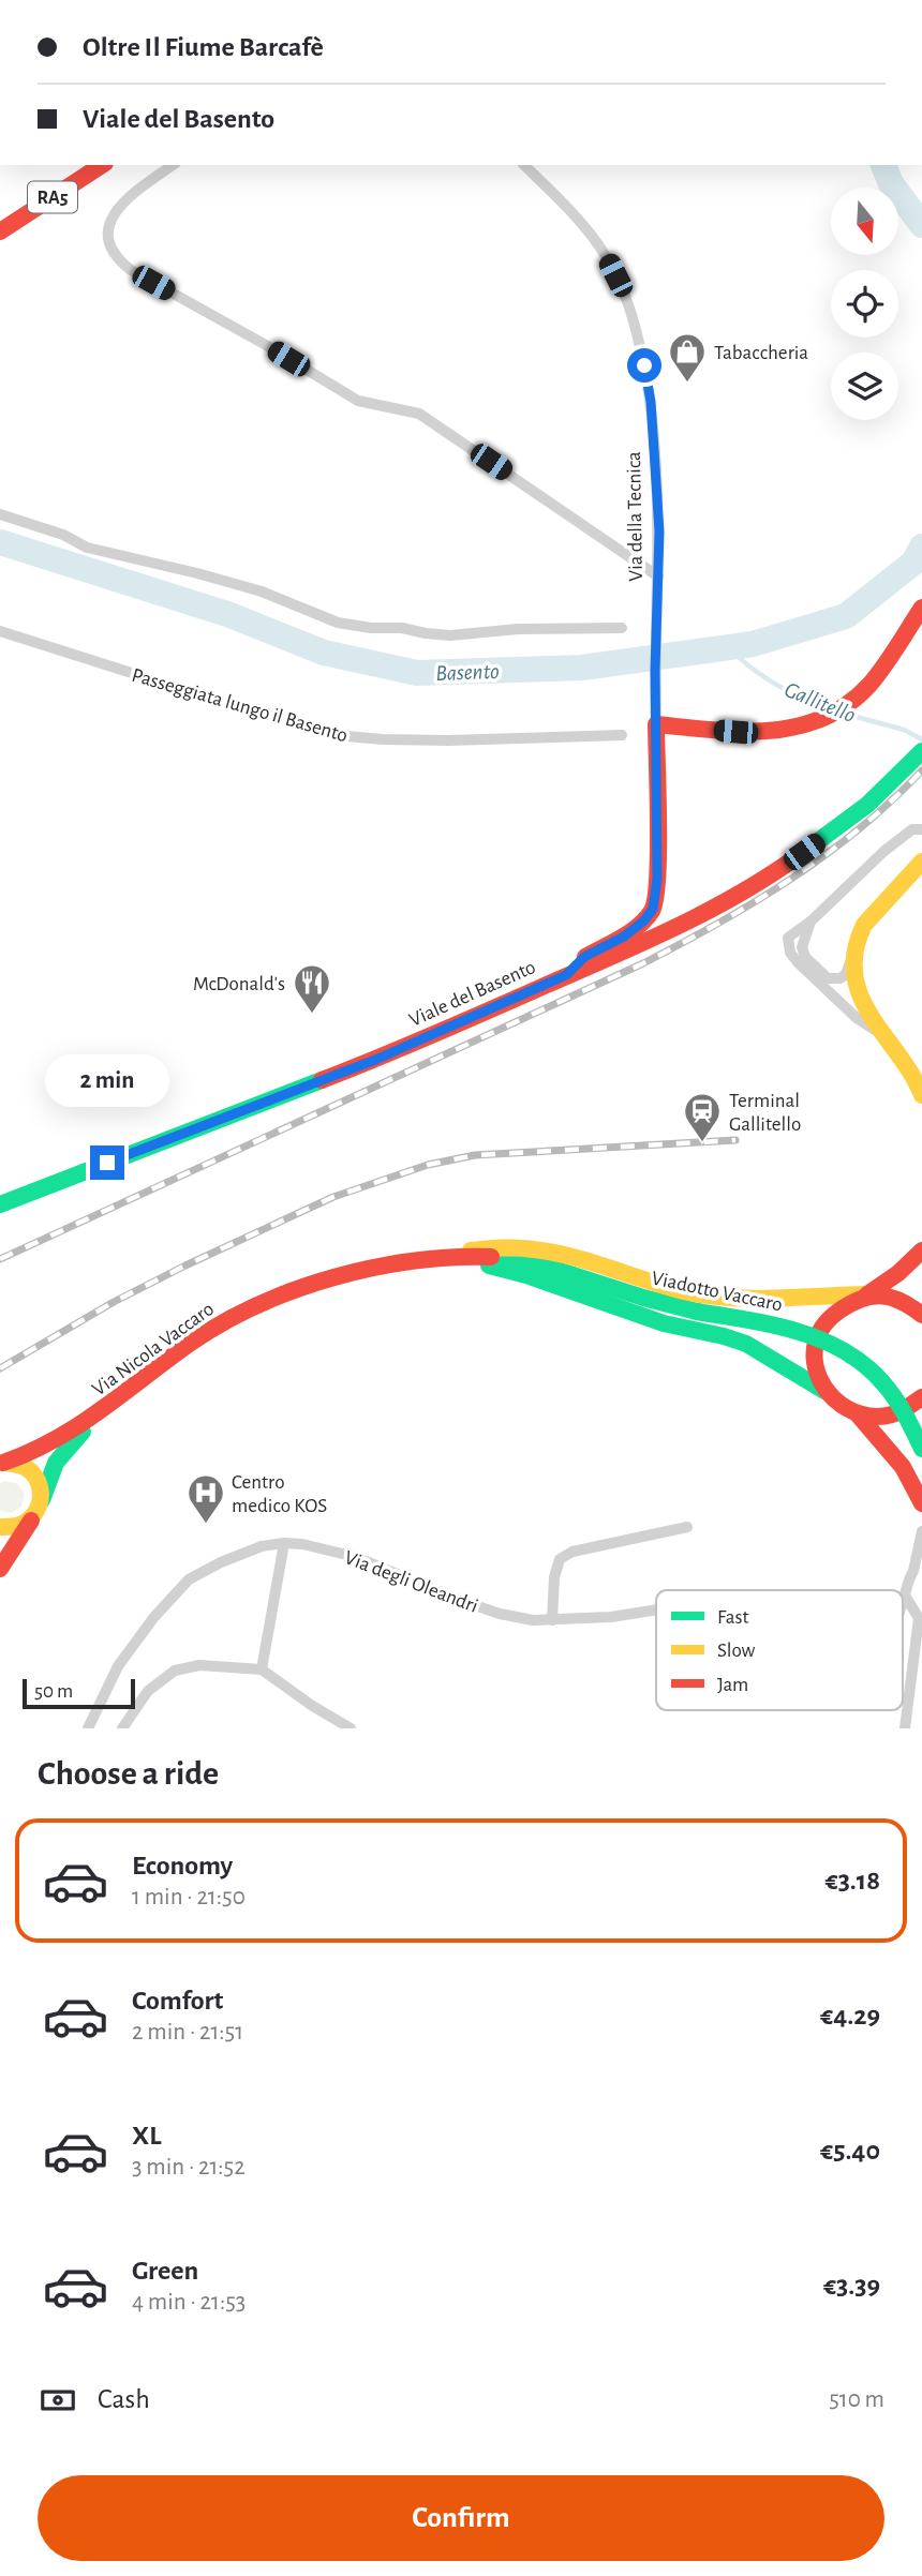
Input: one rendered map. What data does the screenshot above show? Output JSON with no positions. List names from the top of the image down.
{
  "streets": {
    "main road": [
      "RA5",
      "Via della Tecnica",
      "Viale del Basento",
      "Viadotto Vaccaro",
      "Via Nicola Vaccaro"
    ],
    "street": ["Passeggiata lungo il Basento", "Via degli Oleandri"]
  },
  "crossings": [
    ["Viadotto Vaccaro", "Via Nicola Vaccaro"]
  ],
  "water": ["Basento", "Gallitello"],
  "places": {
    "shop": ["Tabaccheria"],
    "restaurant": ["McDonald's"],
    "station": ["Terminal Gallitello"],
    "hospital": ["Centro medico KOS"]
  },
  "legend": ["Fast", "Slow", "Jam"],
  "scale_bar": "50 m",
  "north": "bottom",
  "page": {
    "banner": ["Oltre Il Fiume Barcafè", "Viale del Basento"],
    "bubble": "2 min",
    "scale": "50 m",
    "heading": "Choose a ride",
    "list": [
      {
        "name": "Economy",
        "note": "1 min · 21:50",
        "value": "€3.18"
      },
      {
        "name": "Comfort",
        "note": "2 min · 21:51",
        "value": "€4.29"
      },
      {
        "name": "XL",
        "note": "3 min · 21:52",
        "value": "€5.40"
      },
      {
        "name": "Green",
        "note": "4 min · 21:53",
        "value": "€3.39"
      }
    ],
    "pay": ["Cash", "510 m"],
    "buttons": "Confirm"
  }
}
